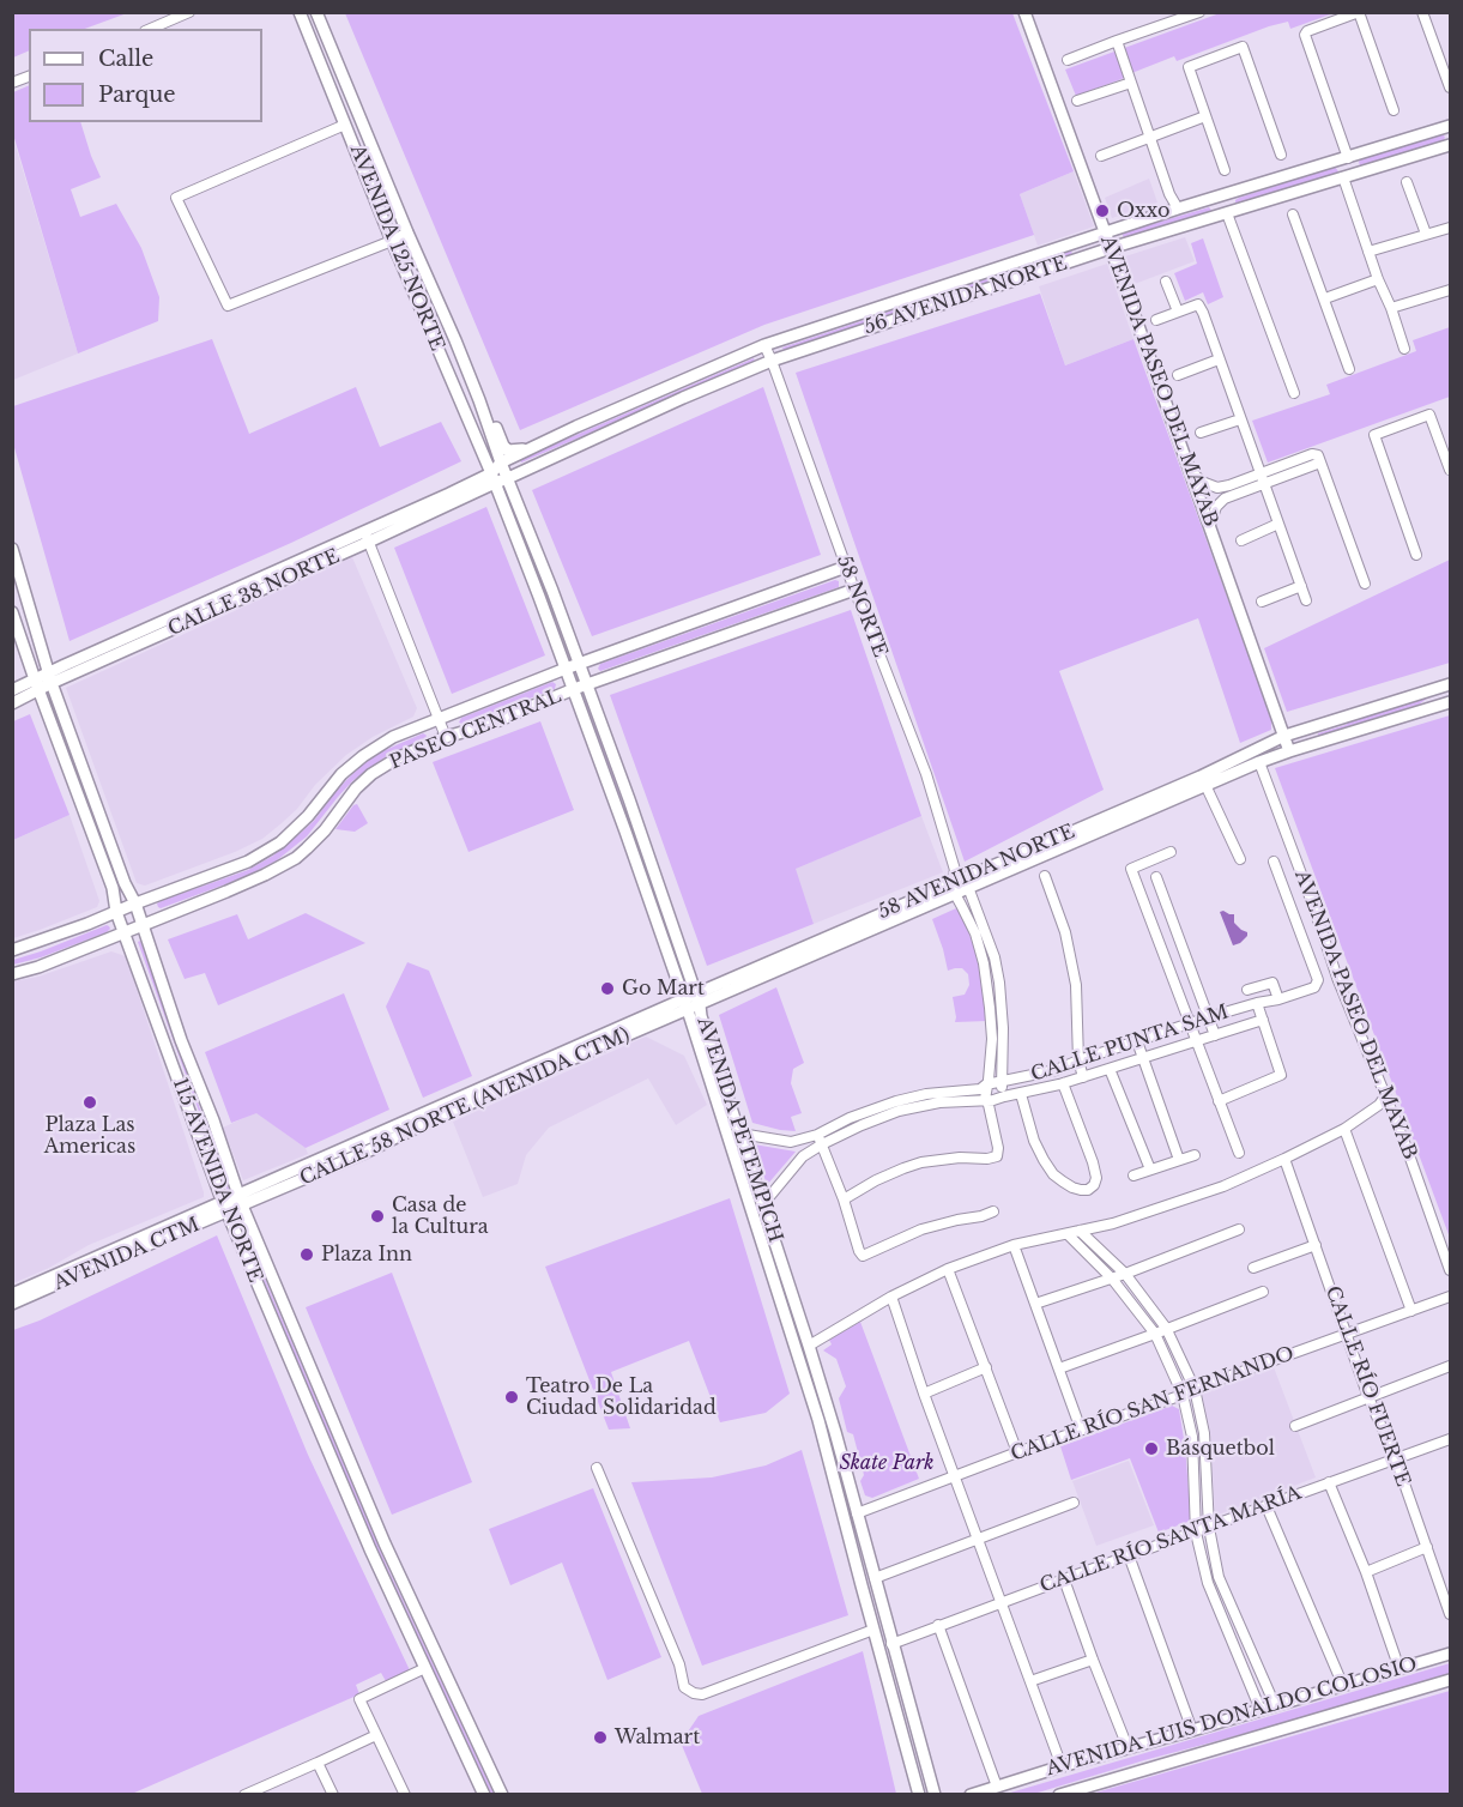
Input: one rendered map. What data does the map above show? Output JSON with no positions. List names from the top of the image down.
{
  "streets": {
    "main road": [
      "AVENIDA 125 NORTE",
      "56 AVENIDA NORTE",
      "AVENIDA PASEO DEL MAYAB",
      "CALLE 38 NORTE",
      "PASEO CENTRAL",
      "58 AVENIDA NORTE",
      "CALLE 58 NORTE (AVENIDA CTM)",
      "AVENIDA PETEMPICH",
      "115 AVENIDA NORTE",
      "AVENIDA CTM",
      "AVENIDA LUIS DONALDO COLOSIO"
    ],
    "street": [
      "58 NORTE",
      "CALLE PUNTA SAM",
      "CALLE RÍO FUERTE",
      "CALLE RÍO SAN FERNANDO",
      "CALLE RÍO SANTA MARÍA"
    ]
  },
  "crossings": [
    ["AVENIDA 125 NORTE", "56 AVENIDA NORTE"],
    ["AVENIDA 125 NORTE", "CALLE 38 NORTE"],
    ["AVENIDA 125 NORTE", "AVENIDA PETEMPICH"],
    ["56 AVENIDA NORTE", "AVENIDA PASEO DEL MAYAB"],
    ["56 AVENIDA NORTE", "CALLE 38 NORTE"],
    ["56 AVENIDA NORTE", "58 NORTE"],
    ["56 AVENIDA NORTE", "AVENIDA PETEMPICH"],
    ["AVENIDA PASEO DEL MAYAB", "58 AVENIDA NORTE"],
    ["CALLE 38 NORTE", "AVENIDA PETEMPICH"],
    ["CALLE 38 NORTE", "115 AVENIDA NORTE"],
    ["58 NORTE", "PASEO CENTRAL"],
    ["PASEO CENTRAL", "AVENIDA PETEMPICH"],
    ["PASEO CENTRAL", "115 AVENIDA NORTE"],
    ["58 AVENIDA NORTE", "CALLE 58 NORTE (AVENIDA CTM)"],
    ["58 AVENIDA NORTE", "AVENIDA PETEMPICH"],
    ["CALLE PUNTA SAM", "AVENIDA PETEMPICH"],
    ["CALLE 58 NORTE (AVENIDA CTM)", "AVENIDA PETEMPICH"],
    ["CALLE 58 NORTE (AVENIDA CTM)", "115 AVENIDA NORTE"],
    ["CALLE 58 NORTE (AVENIDA CTM)", "AVENIDA CTM"],
    ["AVENIDA PETEMPICH", "CALLE RÍO SAN FERNANDO"],
    ["AVENIDA PETEMPICH", "CALLE RÍO SANTA MARÍA"],
    ["115 AVENIDA NORTE", "AVENIDA CTM"],
    ["CALLE RÍO FUERTE", "CALLE RÍO SAN FERNANDO"],
    ["CALLE RÍO FUERTE", "CALLE RÍO SANTA MARÍA"]
  ],
  "parks": ["Skate Park"],
  "places": [
    "Oxxo",
    "Go Mart",
    "Plaza Las Americas",
    "Casa de la Cultura",
    "Plaza Inn",
    "Teatro De La Ciudad Solidaridad",
    "Básquetbol",
    "Walmart"
  ],
  "legend": ["Calle", "Parque"]
}
